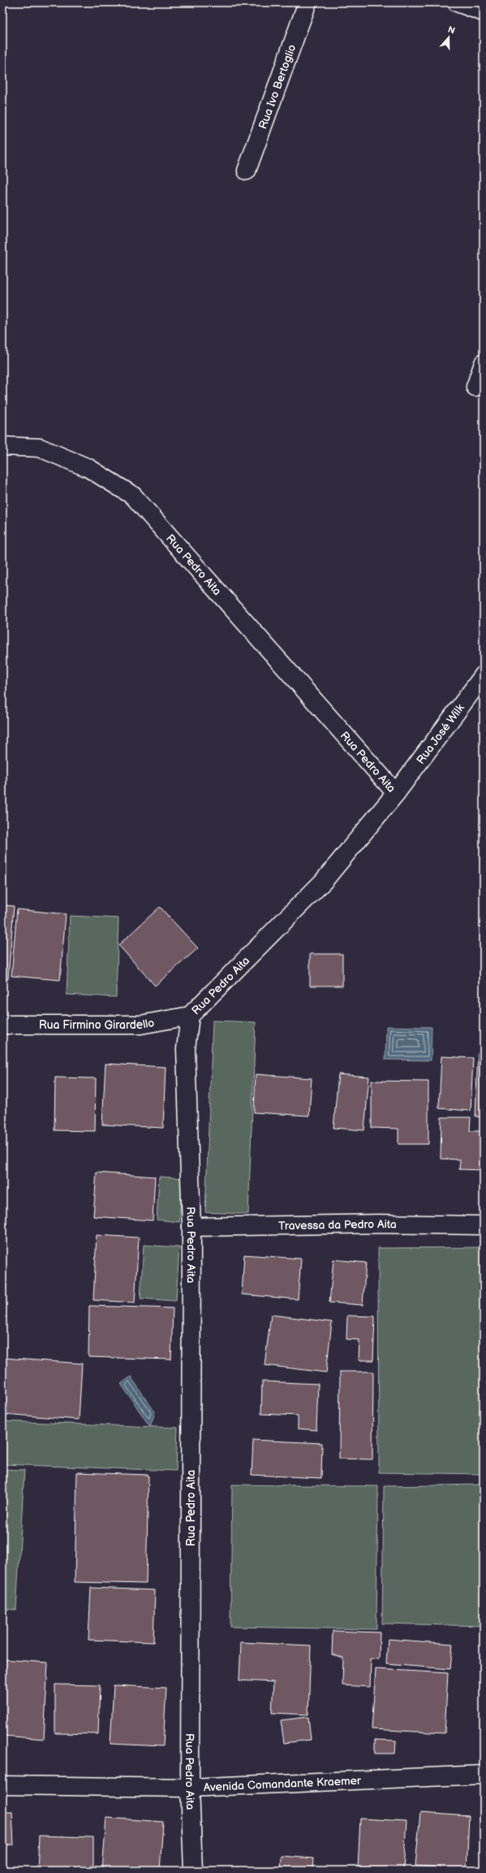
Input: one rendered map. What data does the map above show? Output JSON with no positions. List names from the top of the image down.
{
  "streets": {
    "street": [
      "Rua Ivo Bertoglio",
      "Rua Pedro Aita",
      "Rua José Wilk",
      "Rua Firmino Girardello",
      "Travessa da Pedro Aita",
      "Avenida Comandante Kraemer"
    ]
  },
  "crossings": [
    ["Rua Pedro Aita", "Rua José Wilk"],
    ["Rua Pedro Aita", "Rua Firmino Girardello"],
    ["Rua Pedro Aita", "Travessa da Pedro Aita"],
    ["Rua Pedro Aita", "Avenida Comandante Kraemer"]
  ],
  "north": "top"
}
